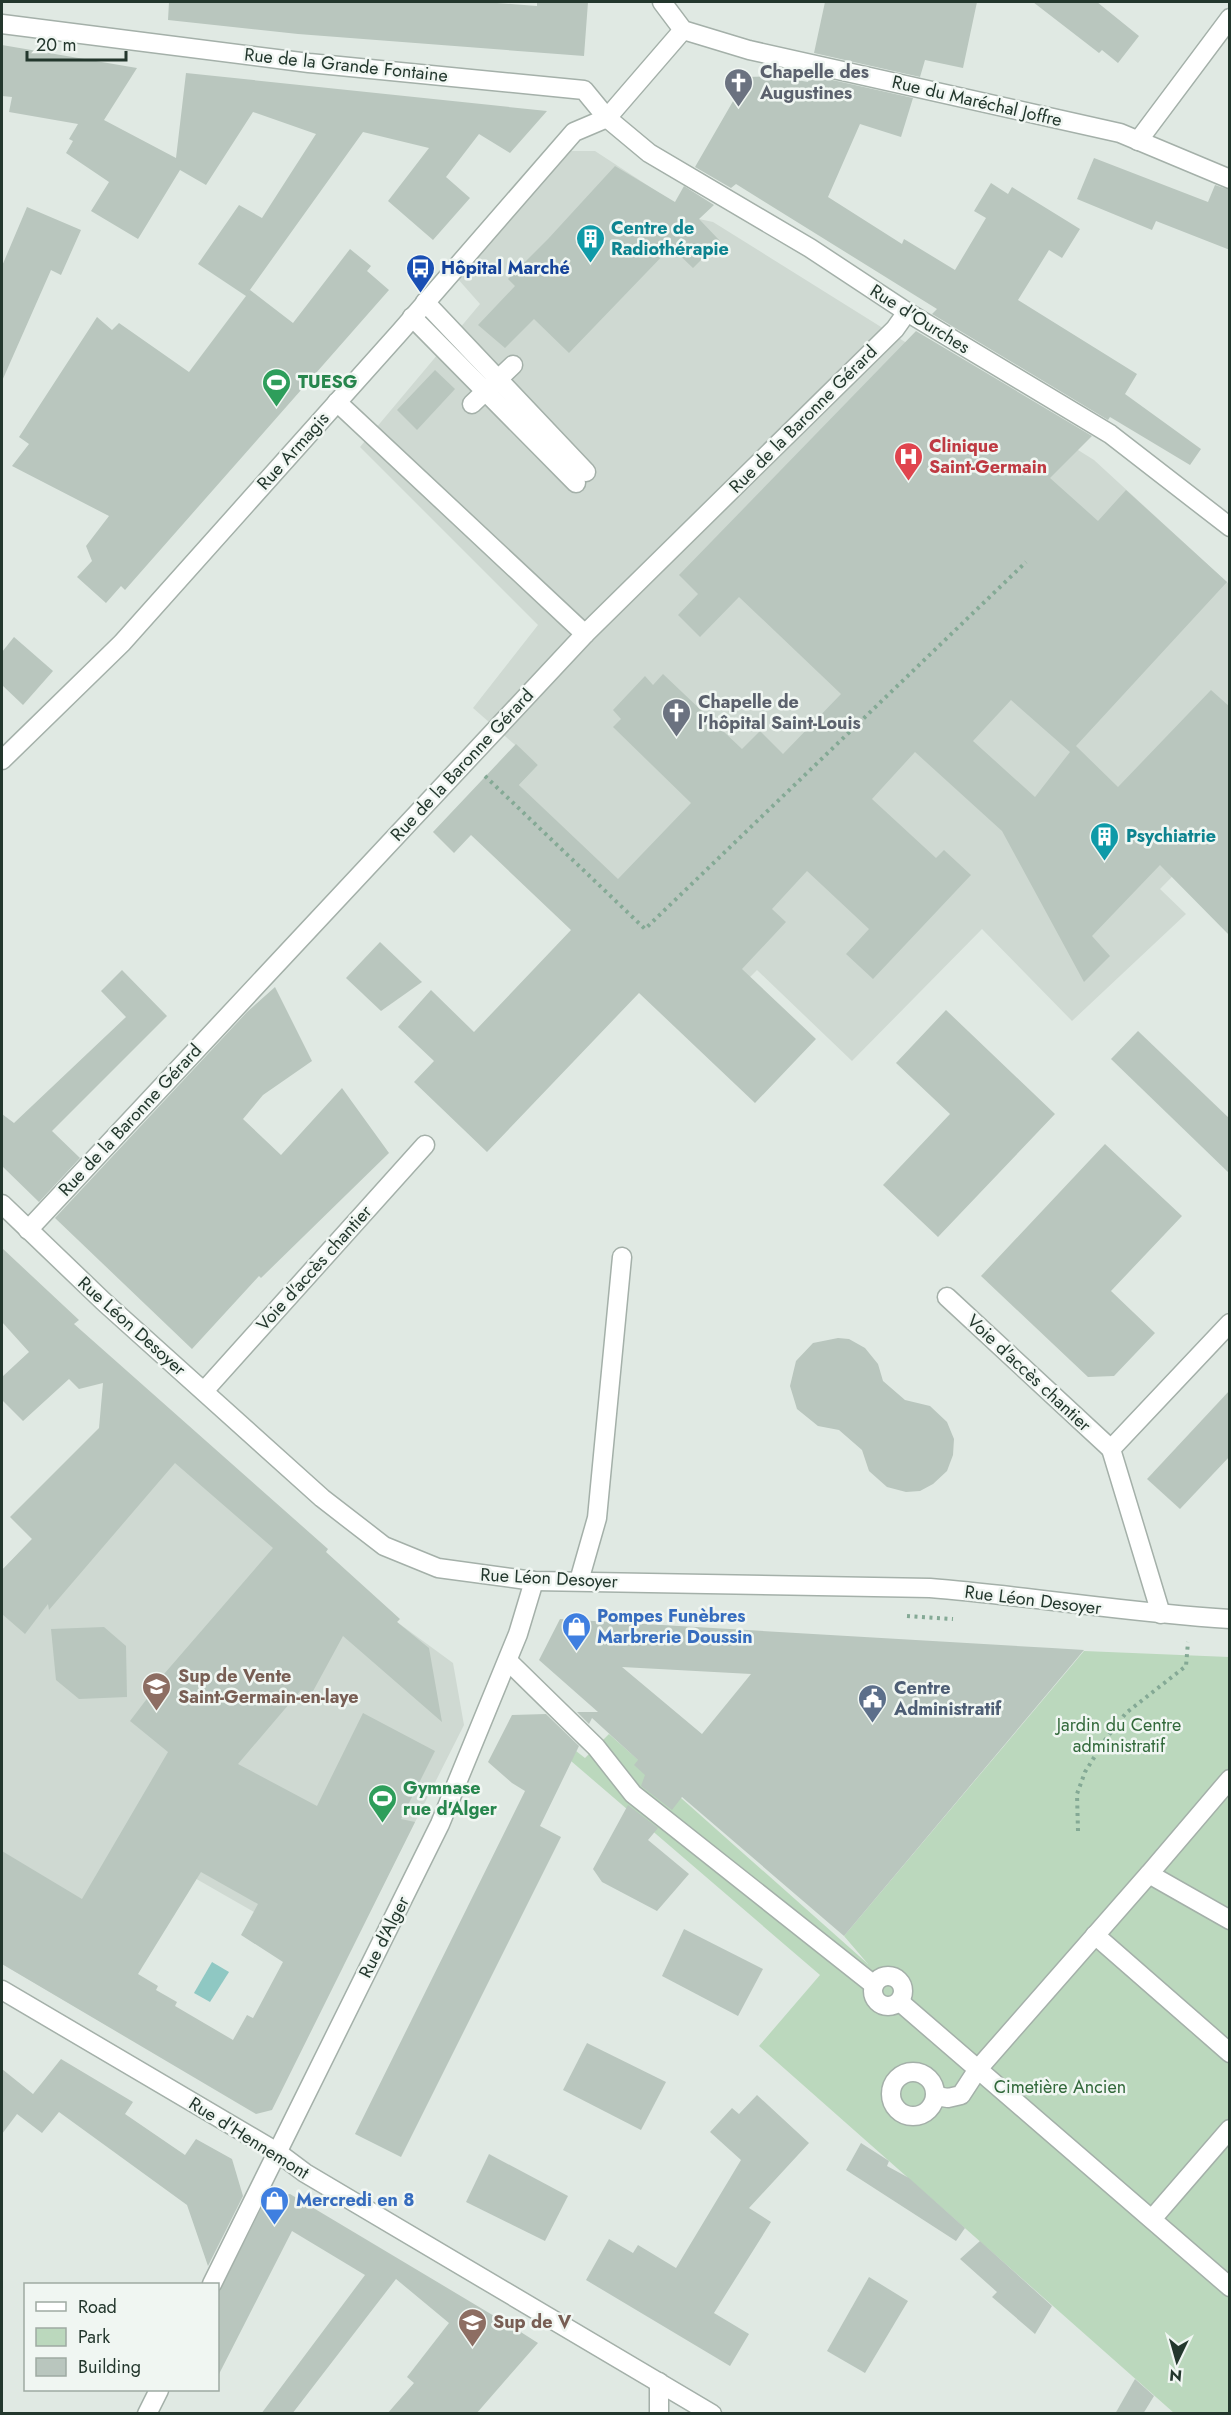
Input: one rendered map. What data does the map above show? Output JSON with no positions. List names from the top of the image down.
{
  "streets": {
    "street": [
      "Rue de la Grande Fontaine",
      "Rue du Maréchal Joffre",
      "Rue d'Ourches",
      "Rue de la Baronne Gérard",
      "Rue Armagis",
      "Voie d'accès chantier",
      "Rue Léon Desoyer",
      "Rue d'Alger",
      "Rue d'Hennemont"
    ]
  },
  "crossings": [
    ["Rue de la Grande Fontaine", "Rue d'Ourches"],
    ["Rue de la Grande Fontaine", "Rue Armagis"],
    ["Rue d'Ourches", "Rue de la Baronne Gérard"],
    ["Rue d'Ourches", "Rue Armagis"],
    ["Rue de la Baronne Gérard", "Rue Léon Desoyer"],
    ["Voie d'accès chantier", "Rue Léon Desoyer"],
    ["Rue Léon Desoyer", "Rue d'Alger"],
    ["Rue d'Alger", "Rue d'Hennemont"]
  ],
  "parks": ["Jardin du Centre administratif", "Cimetière Ancien"],
  "places": {
    "church": ["Chapelle des Augustines", "Chapelle de l'hôpital Saint-Louis"],
    "building": ["Centre de Radiothérapie", "Psychiatrie"],
    "bus stop": ["Hôpital Marché"],
    "sports": ["TUESG", "Gymnase rue d'Alger"],
    "hospital": ["Clinique Saint-Germain"],
    "shop": ["Pompes Funèbres Marbrerie Doussin", "Mercredi en 8"],
    "school or university": ["Sup de Vente Saint-Germain-en-laye", "Sup de V"],
    "public building": ["Centre Administratif"]
  },
  "legend": ["Road", "Park", "Building"],
  "scale_bar": "20 m",
  "north": "bottom"
}
